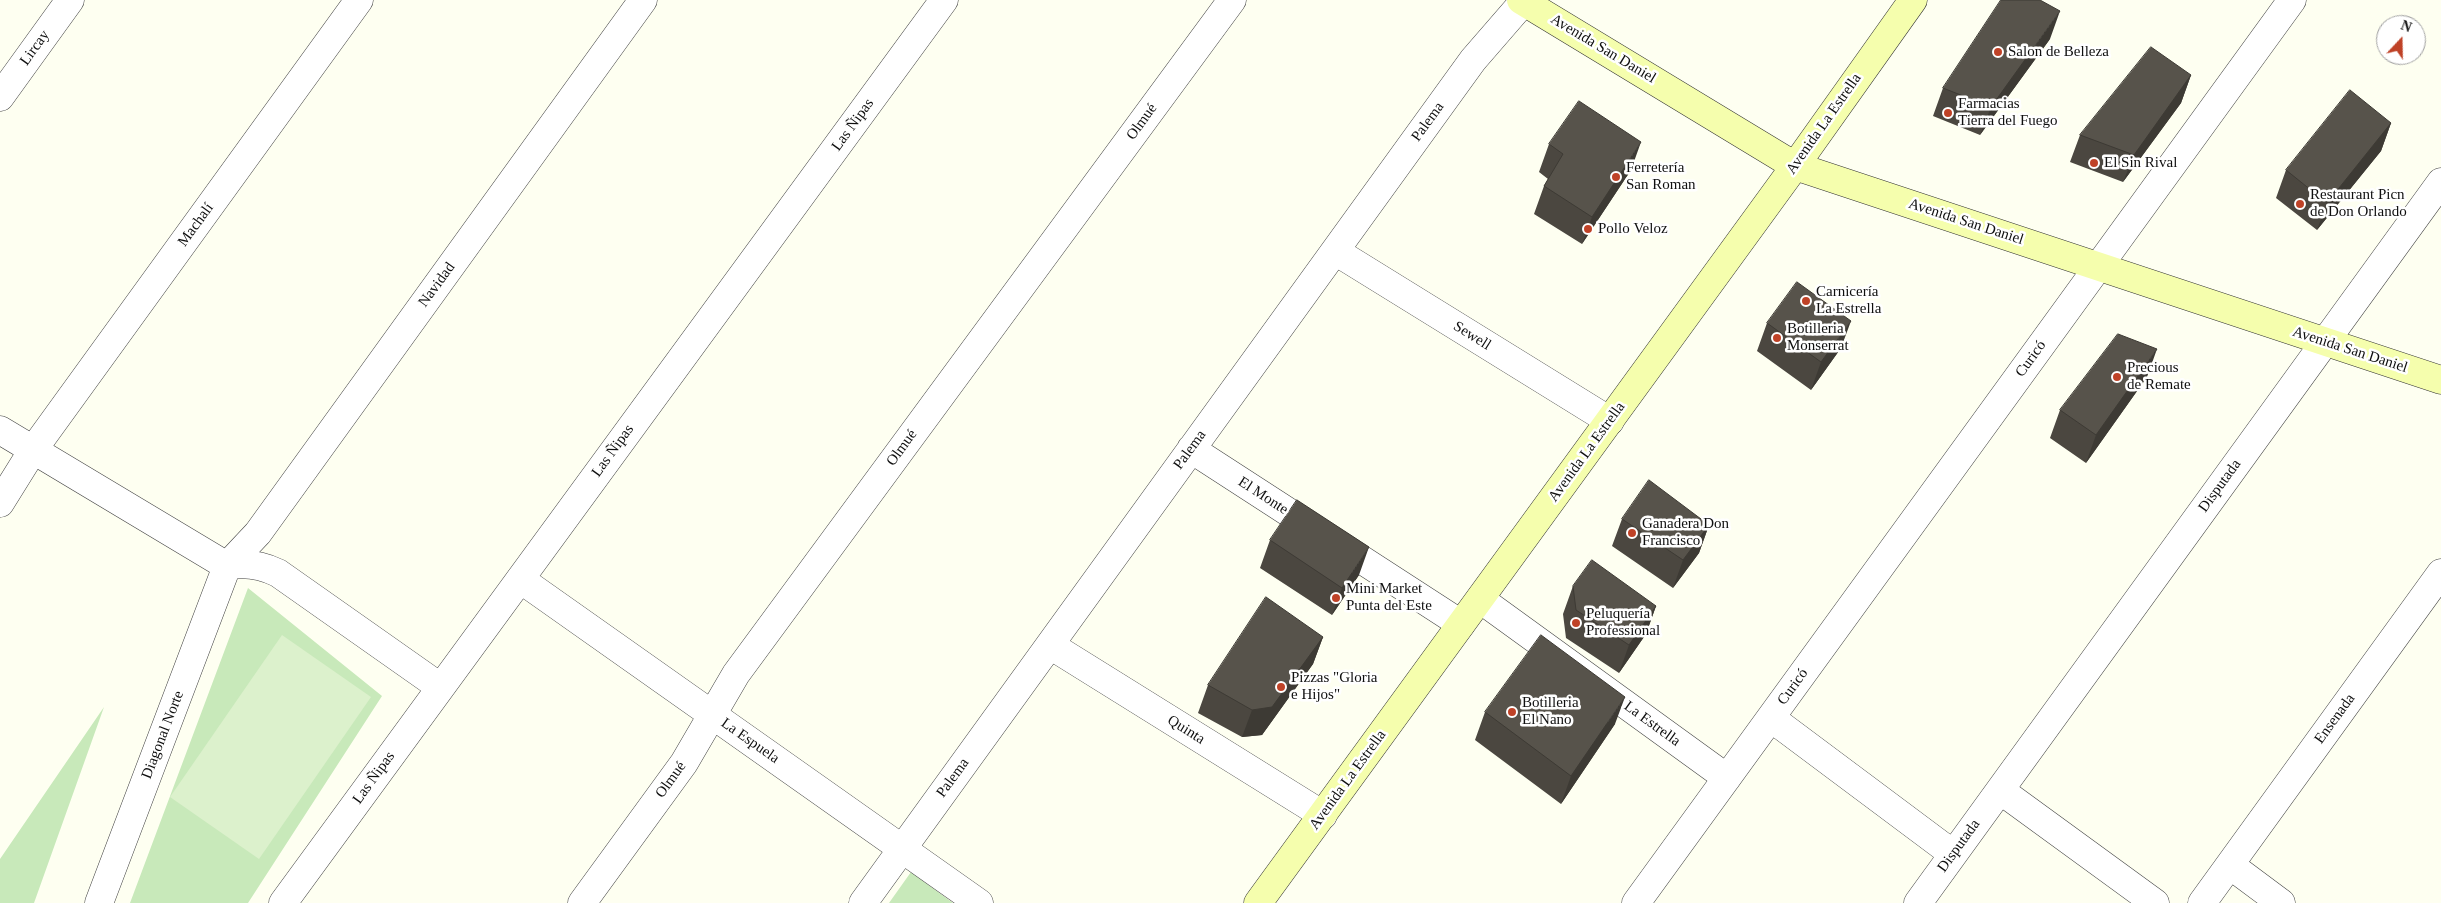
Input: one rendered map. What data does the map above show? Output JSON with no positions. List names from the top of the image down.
{
  "streets": {
    "main road": ["Avenida San Daniel", "Avenida La Estrella"],
    "street": [
      "Lircay",
      "Olmué",
      "Palema",
      "Las Ñipas",
      "Machalí",
      "Navidad",
      "Sewell",
      "Curicó",
      "Disputada",
      "El Monte",
      "Ensenada",
      "La Estrella",
      "Quinta",
      "Diagonal Norte",
      "La Espuela"
    ]
  },
  "crossings": [
    ["Avenida San Daniel", "Palema"],
    ["Avenida San Daniel", "Avenida La Estrella"],
    ["Avenida San Daniel", "Curicó"],
    ["Avenida San Daniel", "Disputada"],
    ["Olmué", "La Espuela"],
    ["Palema", "Sewell"],
    ["Palema", "El Monte"],
    ["Palema", "Quinta"],
    ["Palema", "La Espuela"],
    ["Avenida La Estrella", "Sewell"],
    ["Avenida La Estrella", "El Monte"],
    ["Avenida La Estrella", "La Estrella"],
    ["Avenida La Estrella", "Quinta"],
    ["Las Ñipas", "La Espuela"],
    ["Navidad", "Diagonal Norte"],
    ["Curicó", "Disputada"],
    ["Curicó", "La Estrella"]
  ],
  "places": [
    "Salon de Belleza",
    "Farmacias Tierra del Fuego",
    "El Sin Rival",
    "Ferretería San Roman",
    "Restaurant Picn de Don Orlando",
    "Pollo Veloz",
    "Carnicería La Estrella",
    "Botilleria Monserrat",
    "Precious de Remate",
    "Ganadera Don Francisco",
    "Mini Market Punta del Este",
    "Peluquería Professional",
    "Pizzas \"Gloria e Hijos\"",
    "Botilleria El Nano"
  ],
  "north": "top"
}
